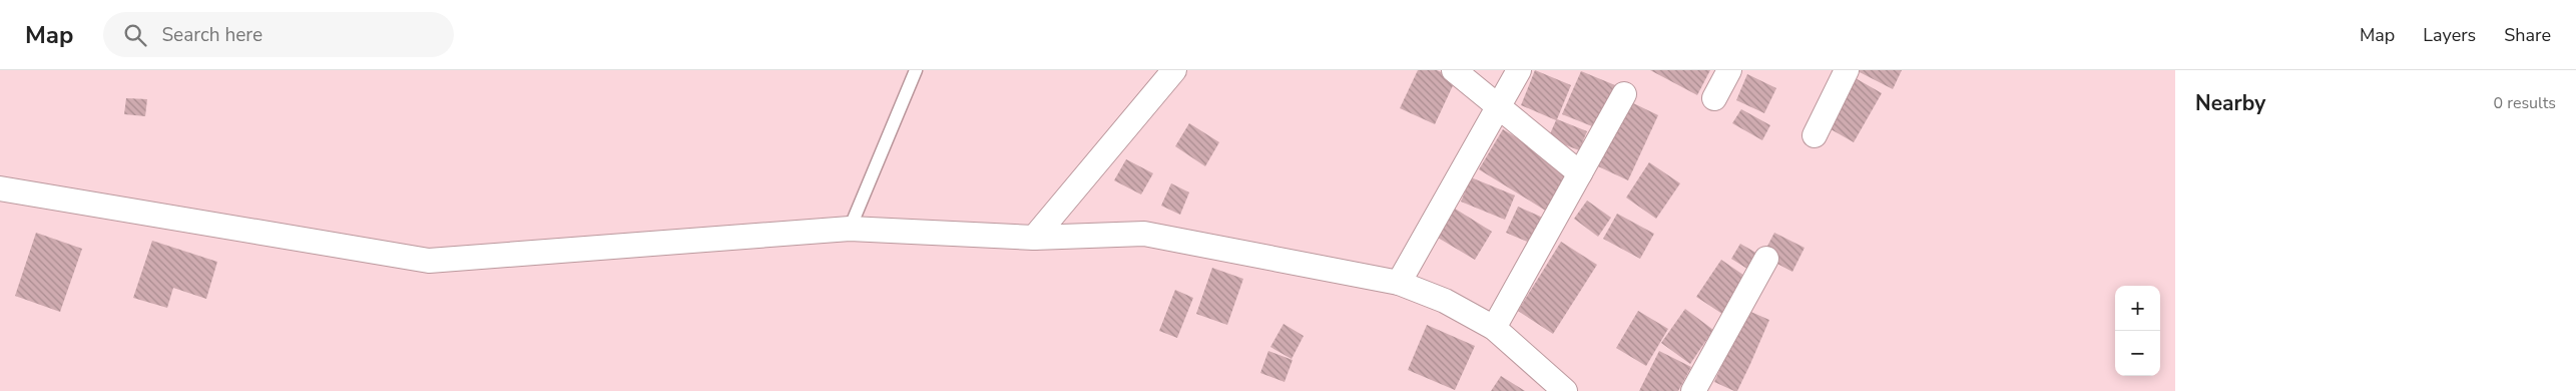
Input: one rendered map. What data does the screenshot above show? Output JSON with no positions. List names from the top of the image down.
{
  "page": {
    "header": "Map",
    "search": "Search here",
    "nav": ["Map", "Layers", "Share"],
    "heading": ["Nearby", "0 results"],
    "map_buttons": ["+", "−"]
  }
}
